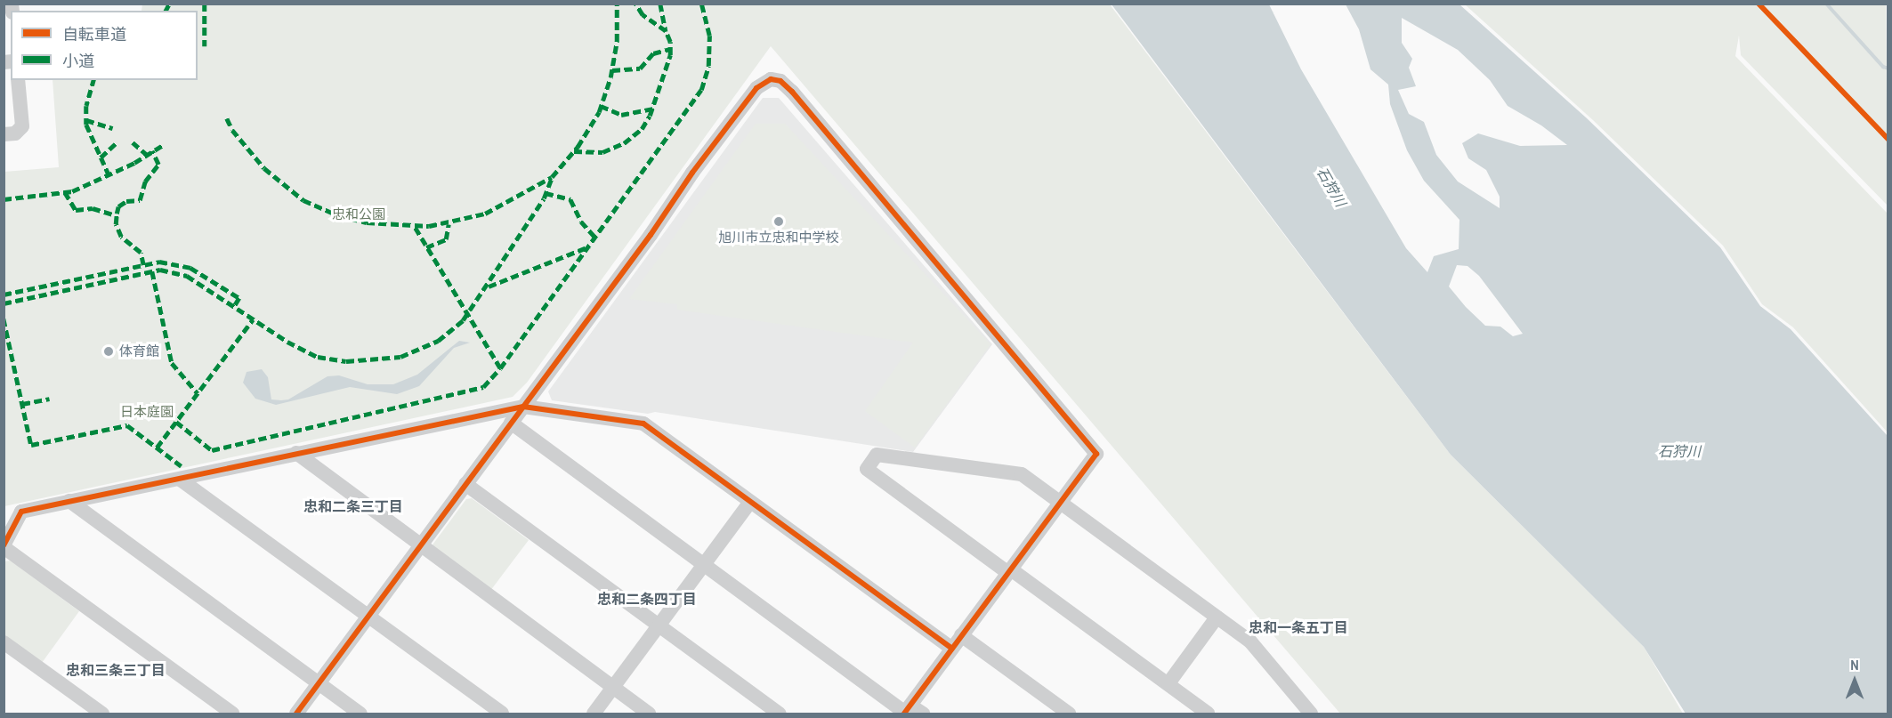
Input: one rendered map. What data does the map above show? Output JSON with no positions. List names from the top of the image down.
{
  "districts": [
    "忠和二条三丁目",
    "忠和二条四丁目",
    "忠和一条五丁目",
    "忠和三条三丁目"
  ],
  "water": ["石狩川"],
  "parks": ["忠和公園", "日本庭園"],
  "places": ["旭川市立忠和中学校", "体育館"],
  "legend": ["自転車道", "小道"],
  "north": "top"
}
